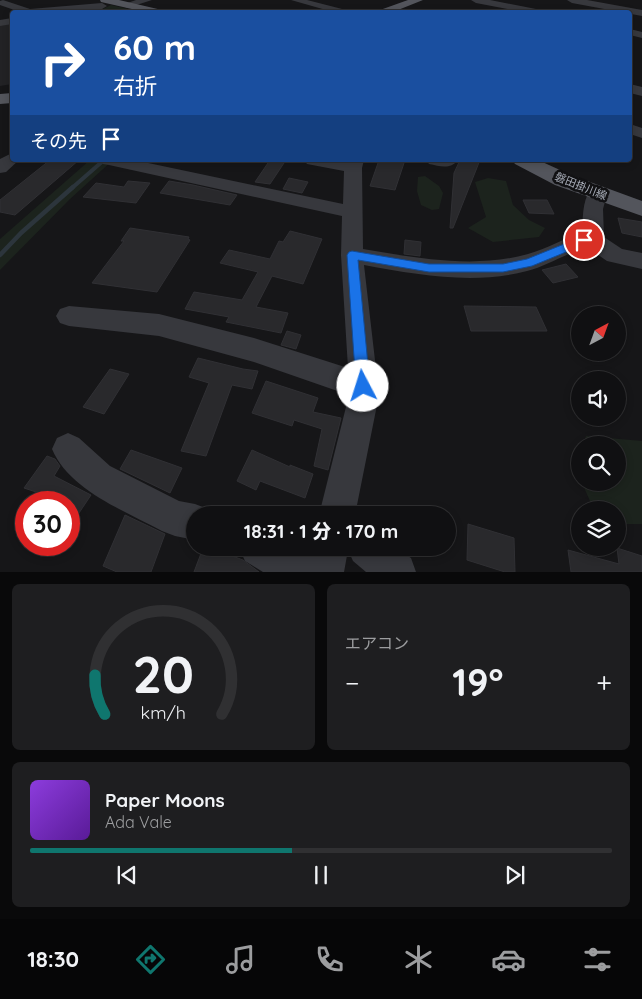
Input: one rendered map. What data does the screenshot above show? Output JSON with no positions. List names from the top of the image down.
{
  "streets": {
    "main road": ["磐田掛川線"]
  },
  "north": "top right",
  "page": {
    "turn": ["60 m", "右折"],
    "then": "その先",
    "limit": "30",
    "trip": "18:31 · 1 分 · 170 m",
    "tile": "エアコン",
    "heat": ["−", "19°", "+"],
    "song": ["Paper Moons", "Ada Vale"],
    "tabs": "18:30",
    "gauge": ["20", "km/h"]
  }
}
